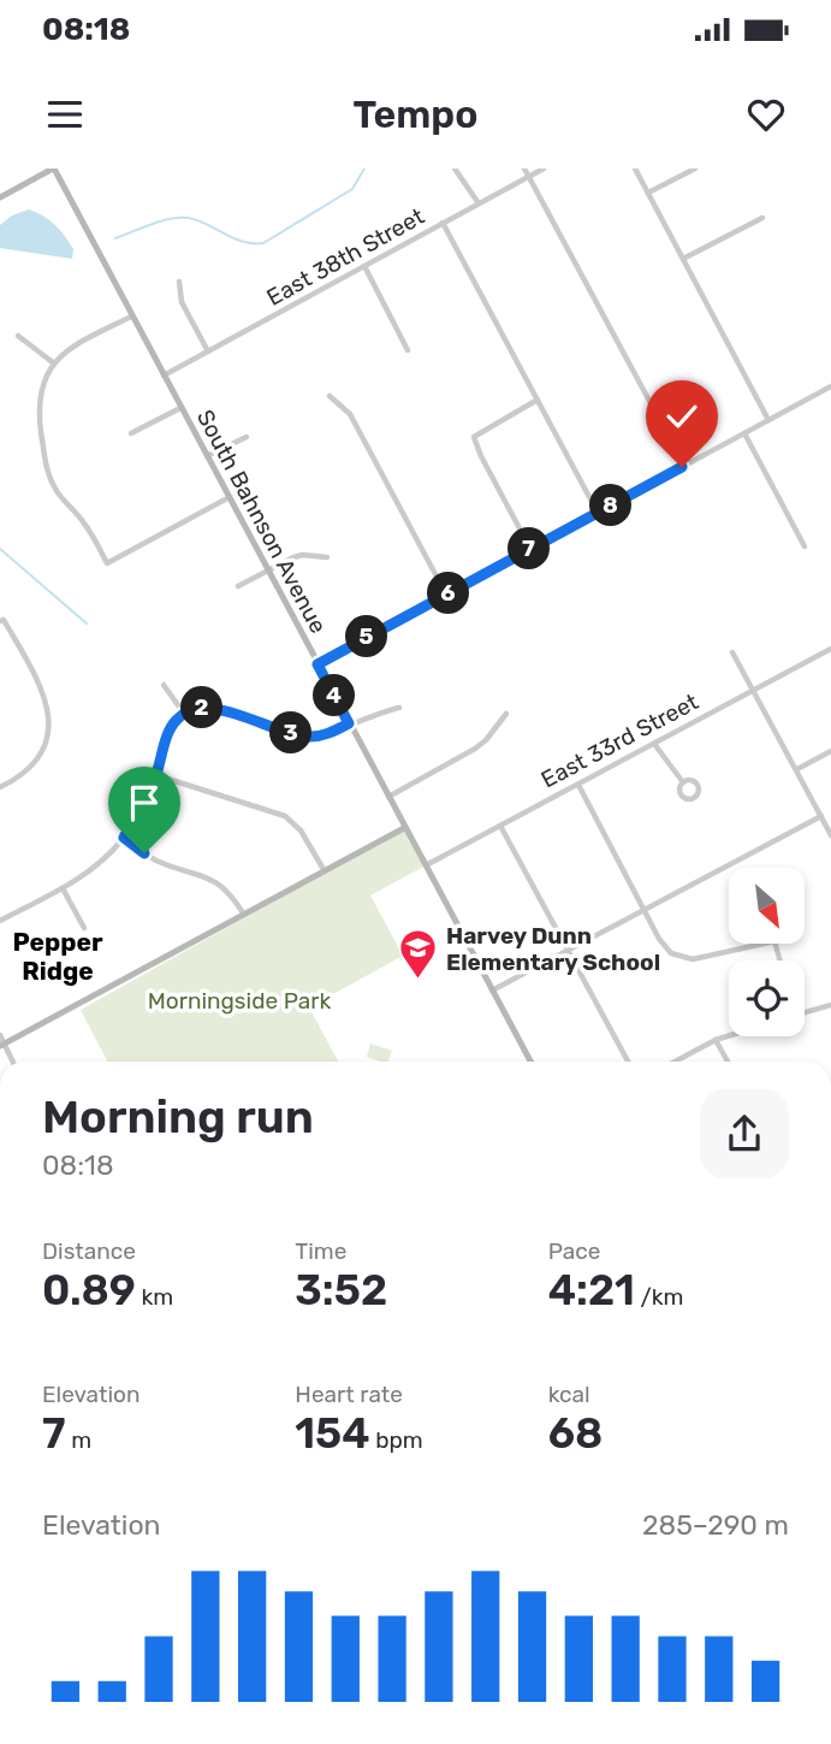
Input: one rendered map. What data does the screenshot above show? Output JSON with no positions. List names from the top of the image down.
{
  "streets": {
    "street": ["East 38th Street", "South Bahnson Avenue", "East 33rd Street"]
  },
  "crossings": [
    ["East 38th Street", "South Bahnson Avenue"],
    ["South Bahnson Avenue", "East 33rd Street"]
  ],
  "districts": ["Pepper Ridge"],
  "parks": ["Morningside Park"],
  "places": {
    "school or university": ["Harvey Dunn Elementary School"]
  },
  "north": "bottom right",
  "page": {
    "status": "08:18",
    "header": "Tempo",
    "pins": [
      "8",
      "7",
      "6",
      "5",
      "4",
      "2",
      "3"
    ],
    "heading": ["Morning run", "08:18"],
    "stats": [
      ["Distance", "0.89 km"],
      ["Time", "3:52"],
      ["Pace", "4:21 /km"],
      ["Elevation", "7 m"],
      ["Heart rate", "154 bpm"],
      ["kcal", "68"]
    ],
    "chart": ["Elevation", "285–290 m"]
  }
}
